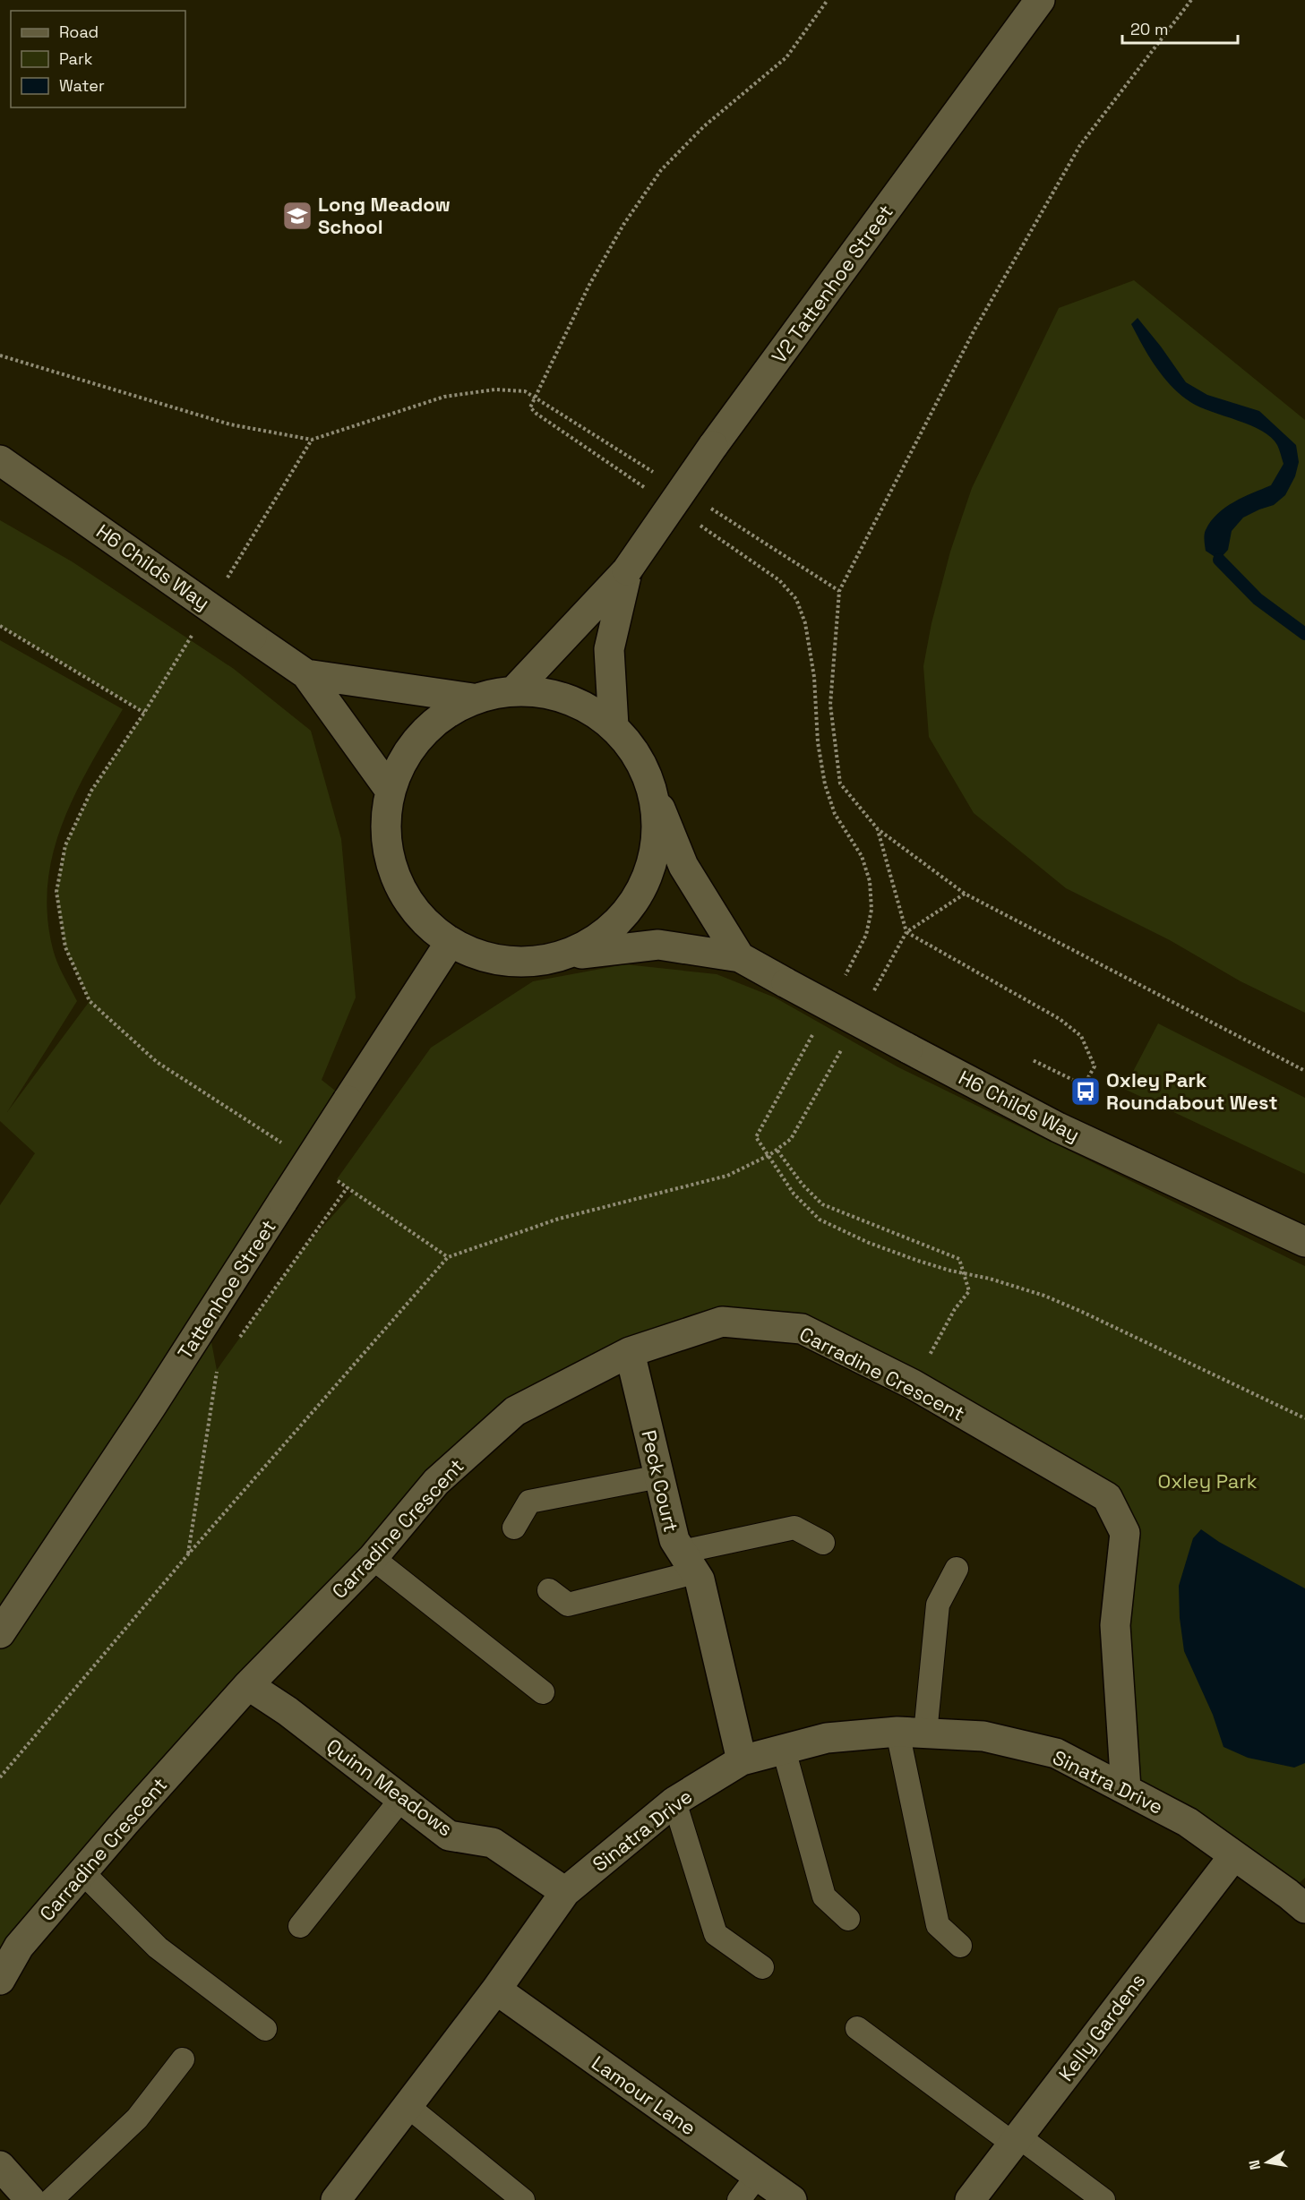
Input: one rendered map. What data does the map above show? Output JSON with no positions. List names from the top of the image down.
{
  "streets": {
    "street": [
      "V2 Tattenhoe Street",
      "H6 Childs Way",
      "Tattenhoe Street",
      "Carradine Crescent",
      "Peck Court",
      "Sinatra Drive",
      "Quinn Meadows",
      "Kelly Gardens",
      "Lamour Lane"
    ]
  },
  "crossings": [
    ["Carradine Crescent", "Peck Court"],
    ["Carradine Crescent", "Sinatra Drive"],
    ["Carradine Crescent", "Quinn Meadows"],
    ["Peck Court", "Sinatra Drive"],
    ["Sinatra Drive", "Quinn Meadows"],
    ["Sinatra Drive", "Kelly Gardens"],
    ["Sinatra Drive", "Lamour Lane"]
  ],
  "parks": ["Oxley Park"],
  "places": {
    "school or university": ["Long Meadow School"],
    "bus stop": ["Oxley Park Roundabout West"]
  },
  "legend": ["Road", "Park", "Water"],
  "scale_bar": "20 m",
  "north": "left"
}
